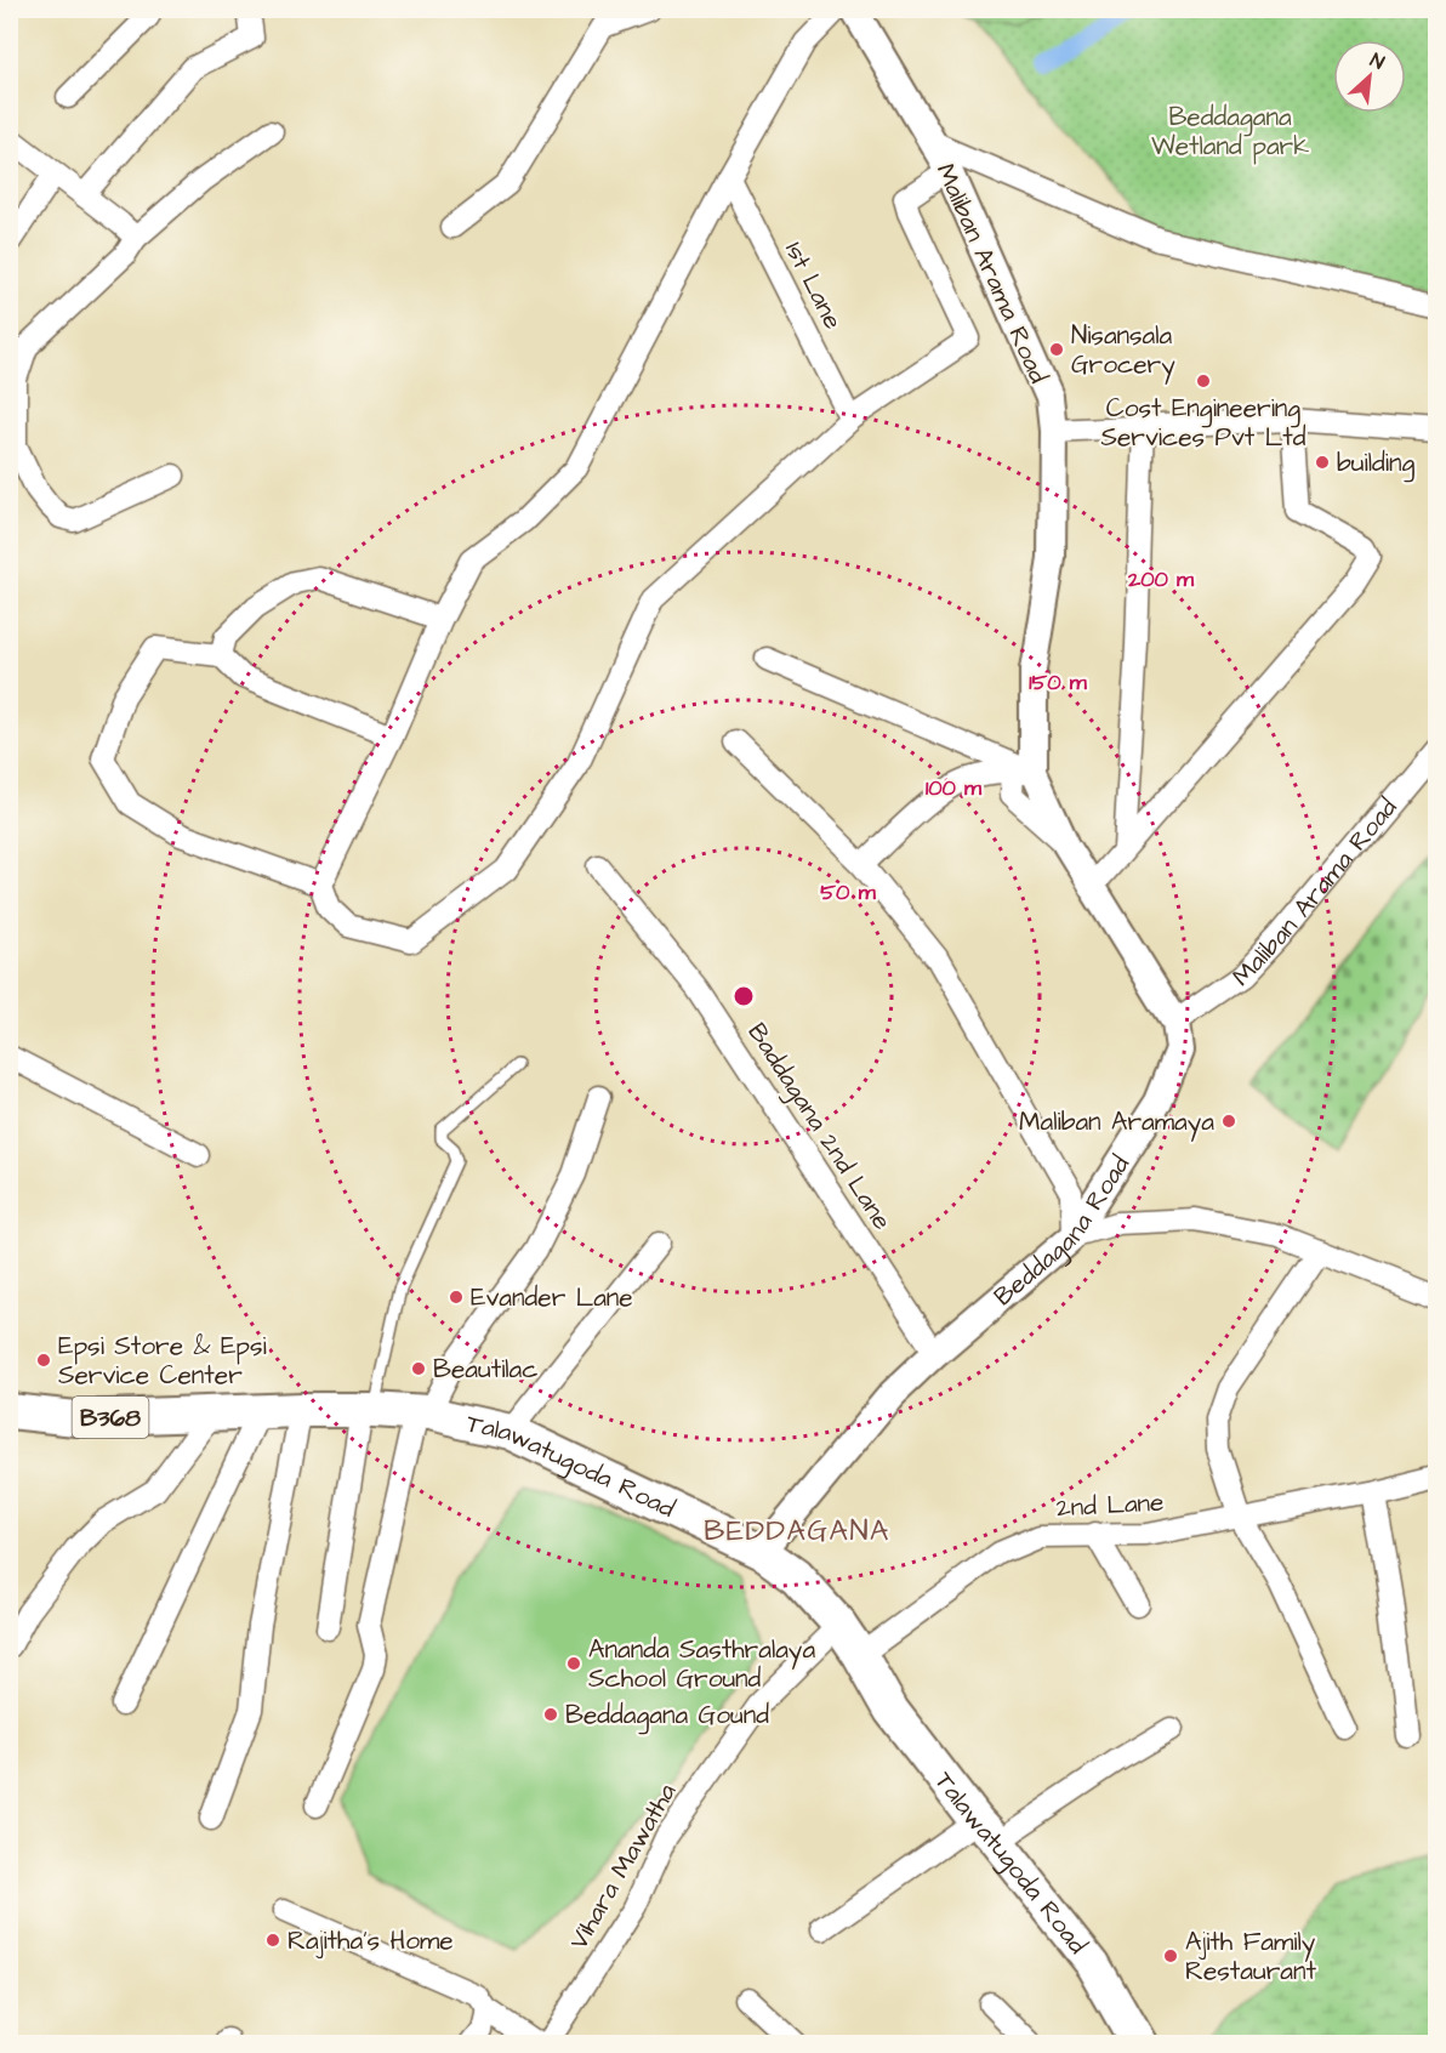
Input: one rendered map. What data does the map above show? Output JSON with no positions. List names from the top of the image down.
{
  "streets": {
    "main road": ["B368", "Talawatugoda Road"],
    "street": [
      "Maliban Arama Road",
      "1st Lane",
      "Baddagana 2nd Lane",
      "Beddagana Road",
      "2nd Lane",
      "Vihara Mawatha"
    ]
  },
  "crossings": [
    ["Maliban Arama Road", "Beddagana Road"],
    ["Baddagana 2nd Lane", "Beddagana Road"],
    ["Beddagana Road", "Talawatugoda Road"],
    ["Talawatugoda Road", "2nd Lane"],
    ["Talawatugoda Road", "Vihara Mawatha"]
  ],
  "districts": ["BEDDAGANA"],
  "parks": ["Beddagana Wetland park"],
  "places": [
    "Nisansala Grocery",
    "Cost Engineering Services Pvt Ltd",
    "building",
    "Maliban Aramaya",
    "Evander Lane",
    "Epsi Store & Epsi Service Center",
    "Beautilac",
    "Ananda Sasthralaya School Ground",
    "Beddagana Gound",
    "Rajitha's Home",
    "Ajith Family Restaurant"
  ],
  "north": "top right",
  "rings": [
    "200 m",
    "150 m",
    "100 m",
    "50 m"
  ]
}
